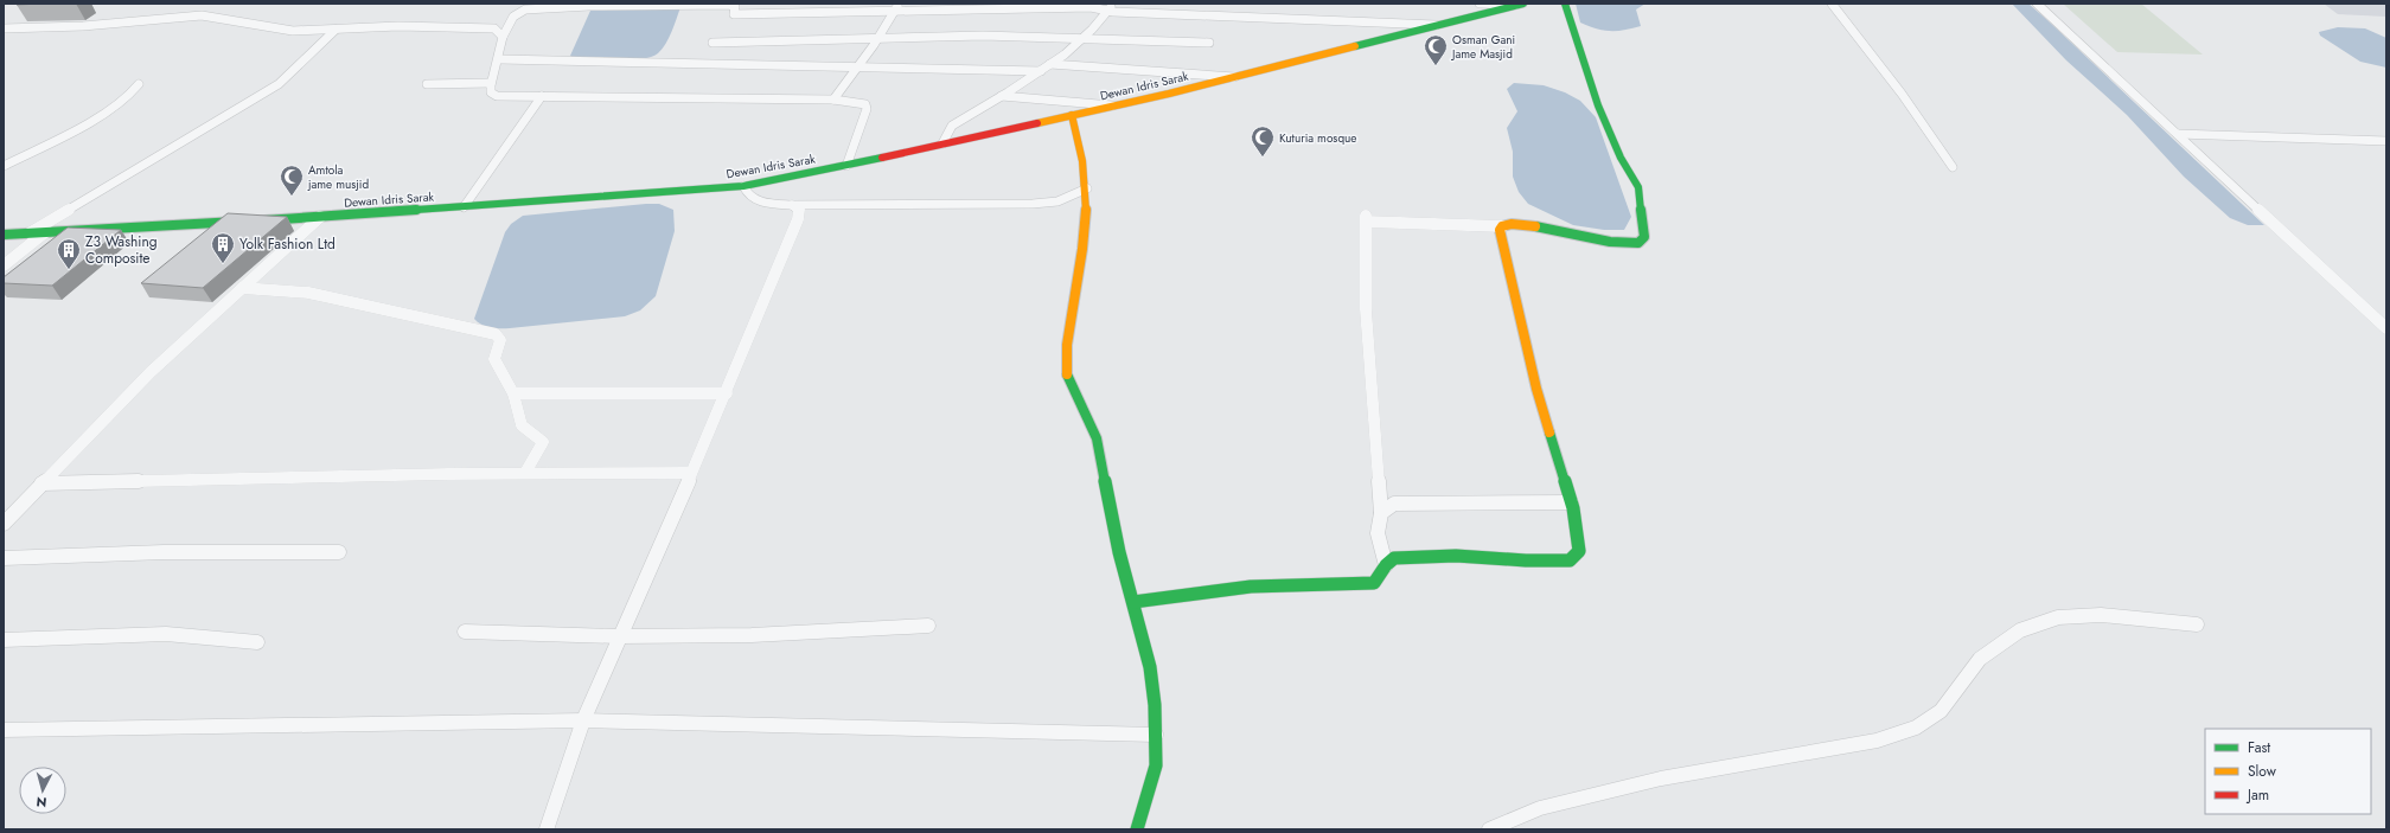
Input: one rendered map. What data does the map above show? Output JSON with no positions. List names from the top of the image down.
{
  "streets": {
    "street": ["Dewan Idris Sarak"]
  },
  "places": {
    "mosque": ["Osman Gani Jame Masjid", "Kuturia mosque", "Amtola jame musjid"],
    "building": ["Yolk Fashion Ltd", "Z3 Washing Composite"]
  },
  "legend": ["Fast", "Slow", "Jam"],
  "north": "bottom"
}
